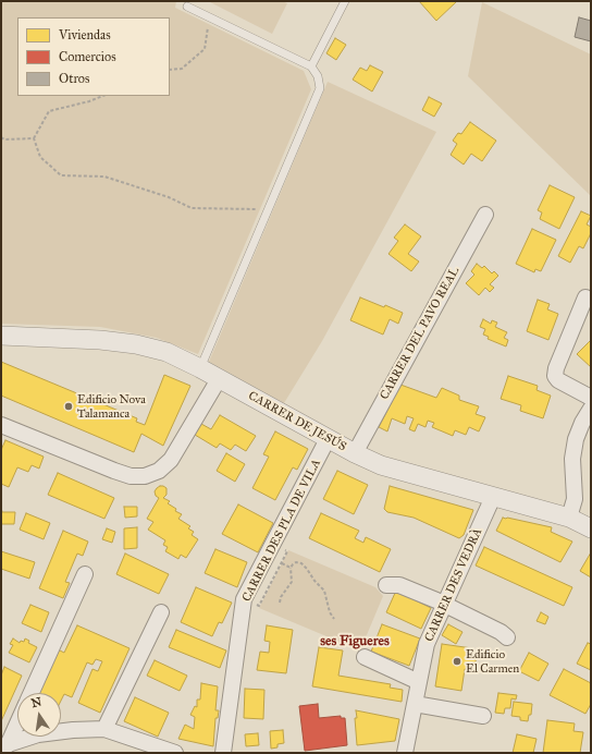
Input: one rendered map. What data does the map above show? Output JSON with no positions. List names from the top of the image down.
{
  "streets": {
    "street": [
      "CARRER DEL PAVO REAL",
      "CARRER DE JESÚS",
      "CARRER DES PLA DE VILA",
      "CARRER DES VEDRÀ"
    ]
  },
  "crossings": [
    ["CARRER DEL PAVO REAL", "CARRER DE JESÚS"],
    ["CARRER DE JESÚS", "CARRER DES PLA DE VILA"],
    ["CARRER DE JESÚS", "CARRER DES VEDRÀ"]
  ],
  "districts": ["ses Figueres"],
  "places": ["Edificio Nova Talamanca", "Edificio El Carmen"],
  "legend": ["Viviendas", "Comercios", "Otros"],
  "north": "top"
}
